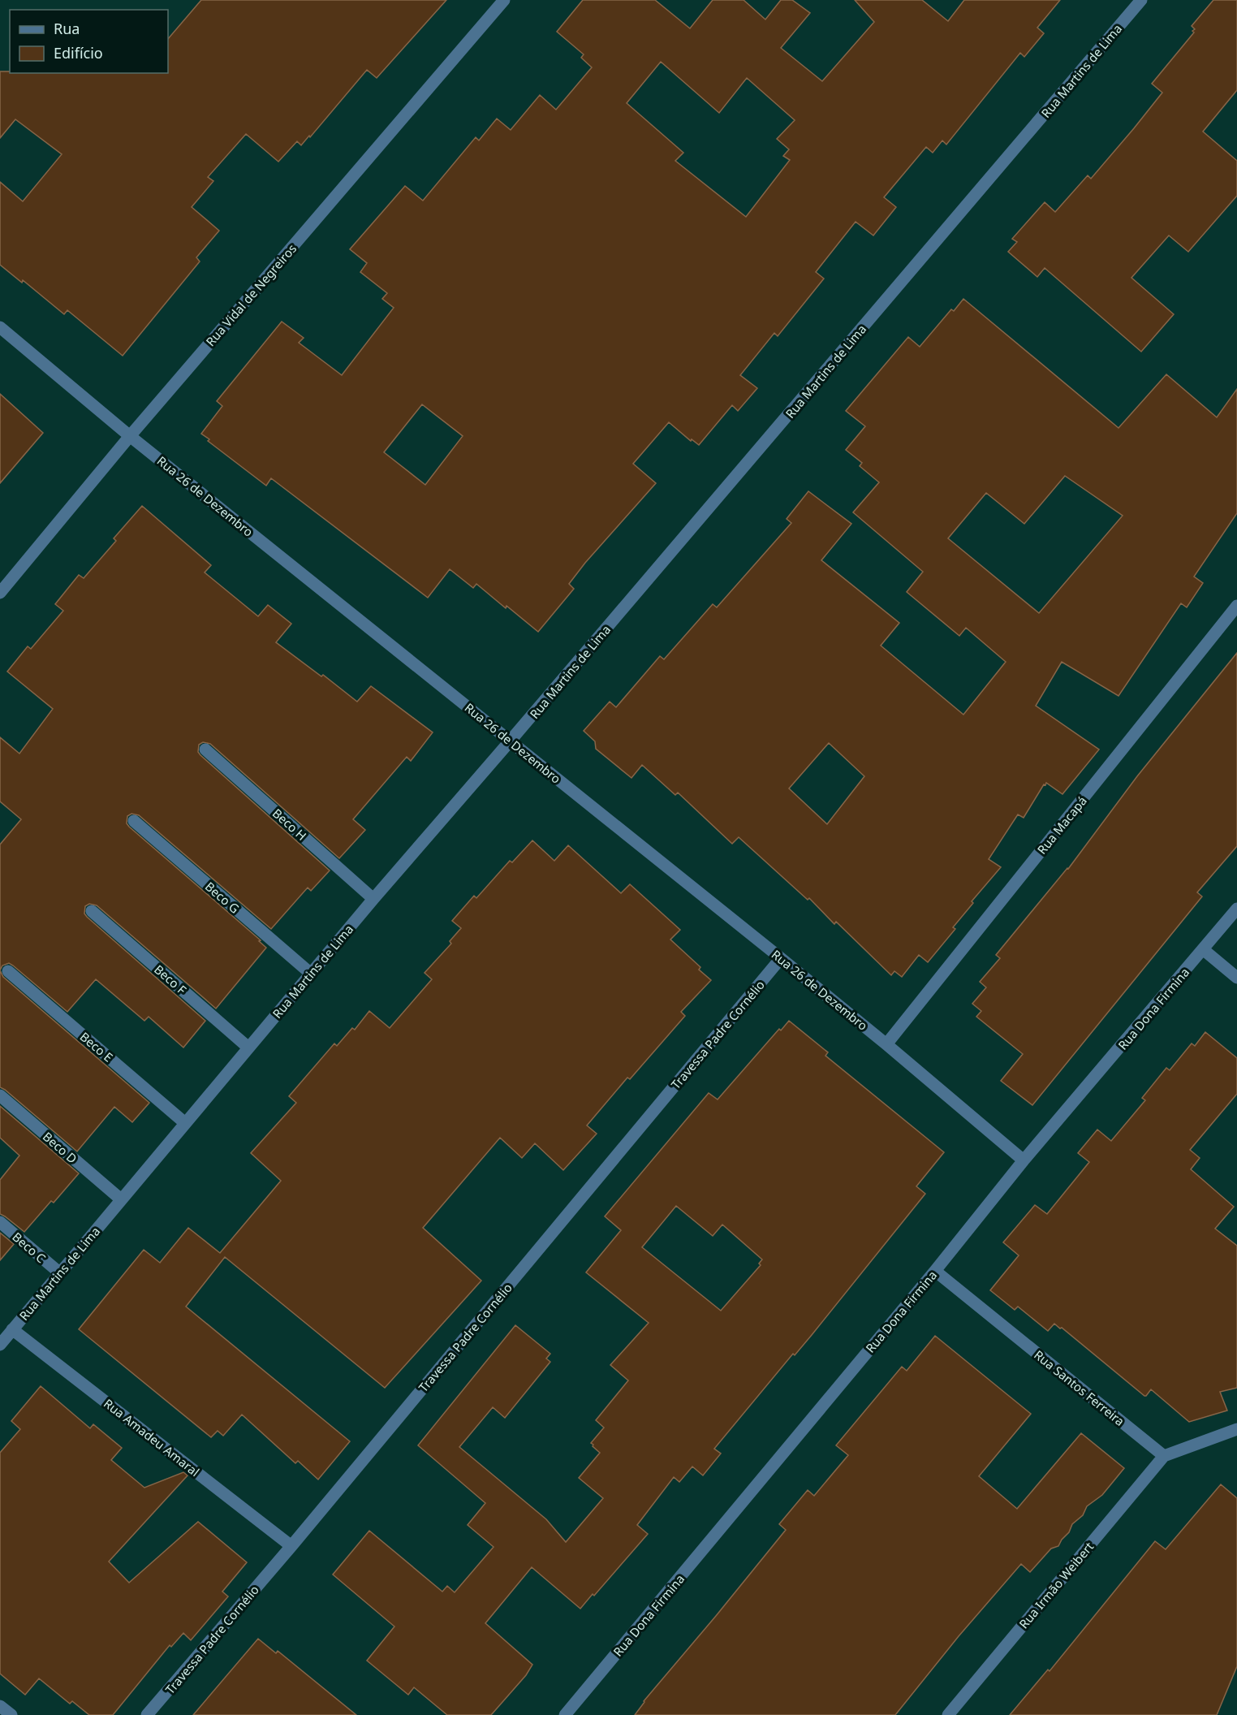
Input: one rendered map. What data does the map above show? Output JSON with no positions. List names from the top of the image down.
{
  "streets": {
    "street": [
      "Rua Martins de Lima",
      "Rua Vidal de Negreiros",
      "Rua 26 de Dezembro",
      "Beco H",
      "Rua Macapá",
      "Beco G",
      "Beco F",
      "Rua Dona Firmina",
      "Travessa Padre Cornélio",
      "Beco E",
      "Beco D",
      "Beco C",
      "Rua Santos Ferreira",
      "Rua Amadeu Amaral",
      "Rua Irmão Weibert"
    ]
  },
  "crossings": [
    ["Rua Martins de Lima", "Rua 26 de Dezembro"],
    ["Rua Martins de Lima", "Beco H"],
    ["Rua Martins de Lima", "Beco G"],
    ["Rua Martins de Lima", "Beco F"],
    ["Rua Martins de Lima", "Beco E"],
    ["Rua Martins de Lima", "Beco D"],
    ["Rua Martins de Lima", "Beco C"],
    ["Rua Martins de Lima", "Rua Amadeu Amaral"],
    ["Rua Vidal de Negreiros", "Rua 26 de Dezembro"],
    ["Rua 26 de Dezembro", "Rua Macapá"],
    ["Rua 26 de Dezembro", "Rua Dona Firmina"],
    ["Rua 26 de Dezembro", "Travessa Padre Cornélio"],
    ["Rua Dona Firmina", "Rua Santos Ferreira"],
    ["Travessa Padre Cornélio", "Rua Amadeu Amaral"],
    ["Rua Santos Ferreira", "Rua Irmão Weibert"]
  ],
  "legend": ["Rua", "Edifício"]
}
